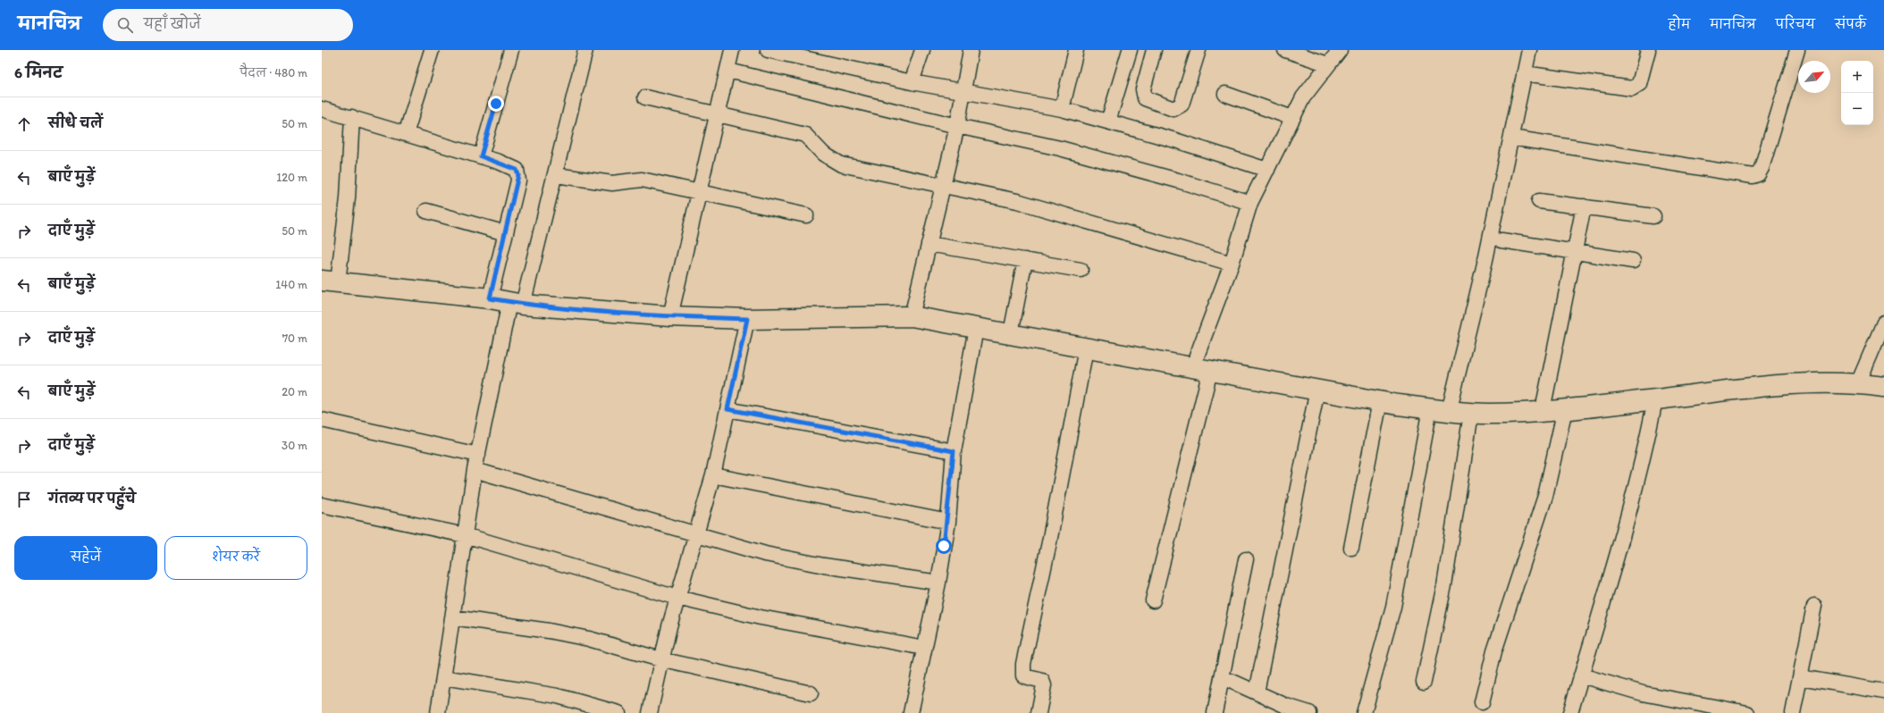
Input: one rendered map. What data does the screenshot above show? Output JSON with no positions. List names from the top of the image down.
{
  "north": "top right",
  "page": {
    "header": "मानचित्र",
    "search": "यहाँ खोजें",
    "nav": [
      "होम",
      "मानचित्र",
      "परिचय",
      "संपर्क"
    ],
    "heading": ["6 मिनट", "पैदल · 480 m"],
    "map_buttons": ["+", "−"],
    "list": [
      ["सीधे चलें", "50 m"],
      ["बाएँ मुड़ें", "120 m"],
      ["दाएँ मुड़ें", "50 m"],
      ["बाएँ मुड़ें", "140 m"],
      ["दाएँ मुड़ें", "70 m"],
      ["बाएँ मुड़ें", "20 m"],
      ["दाएँ मुड़ें", "30 m"],
      "गंतव्य पर पहुँचे"
    ],
    "buttons": ["सहेजें", "शेयर करें"]
  }
}
